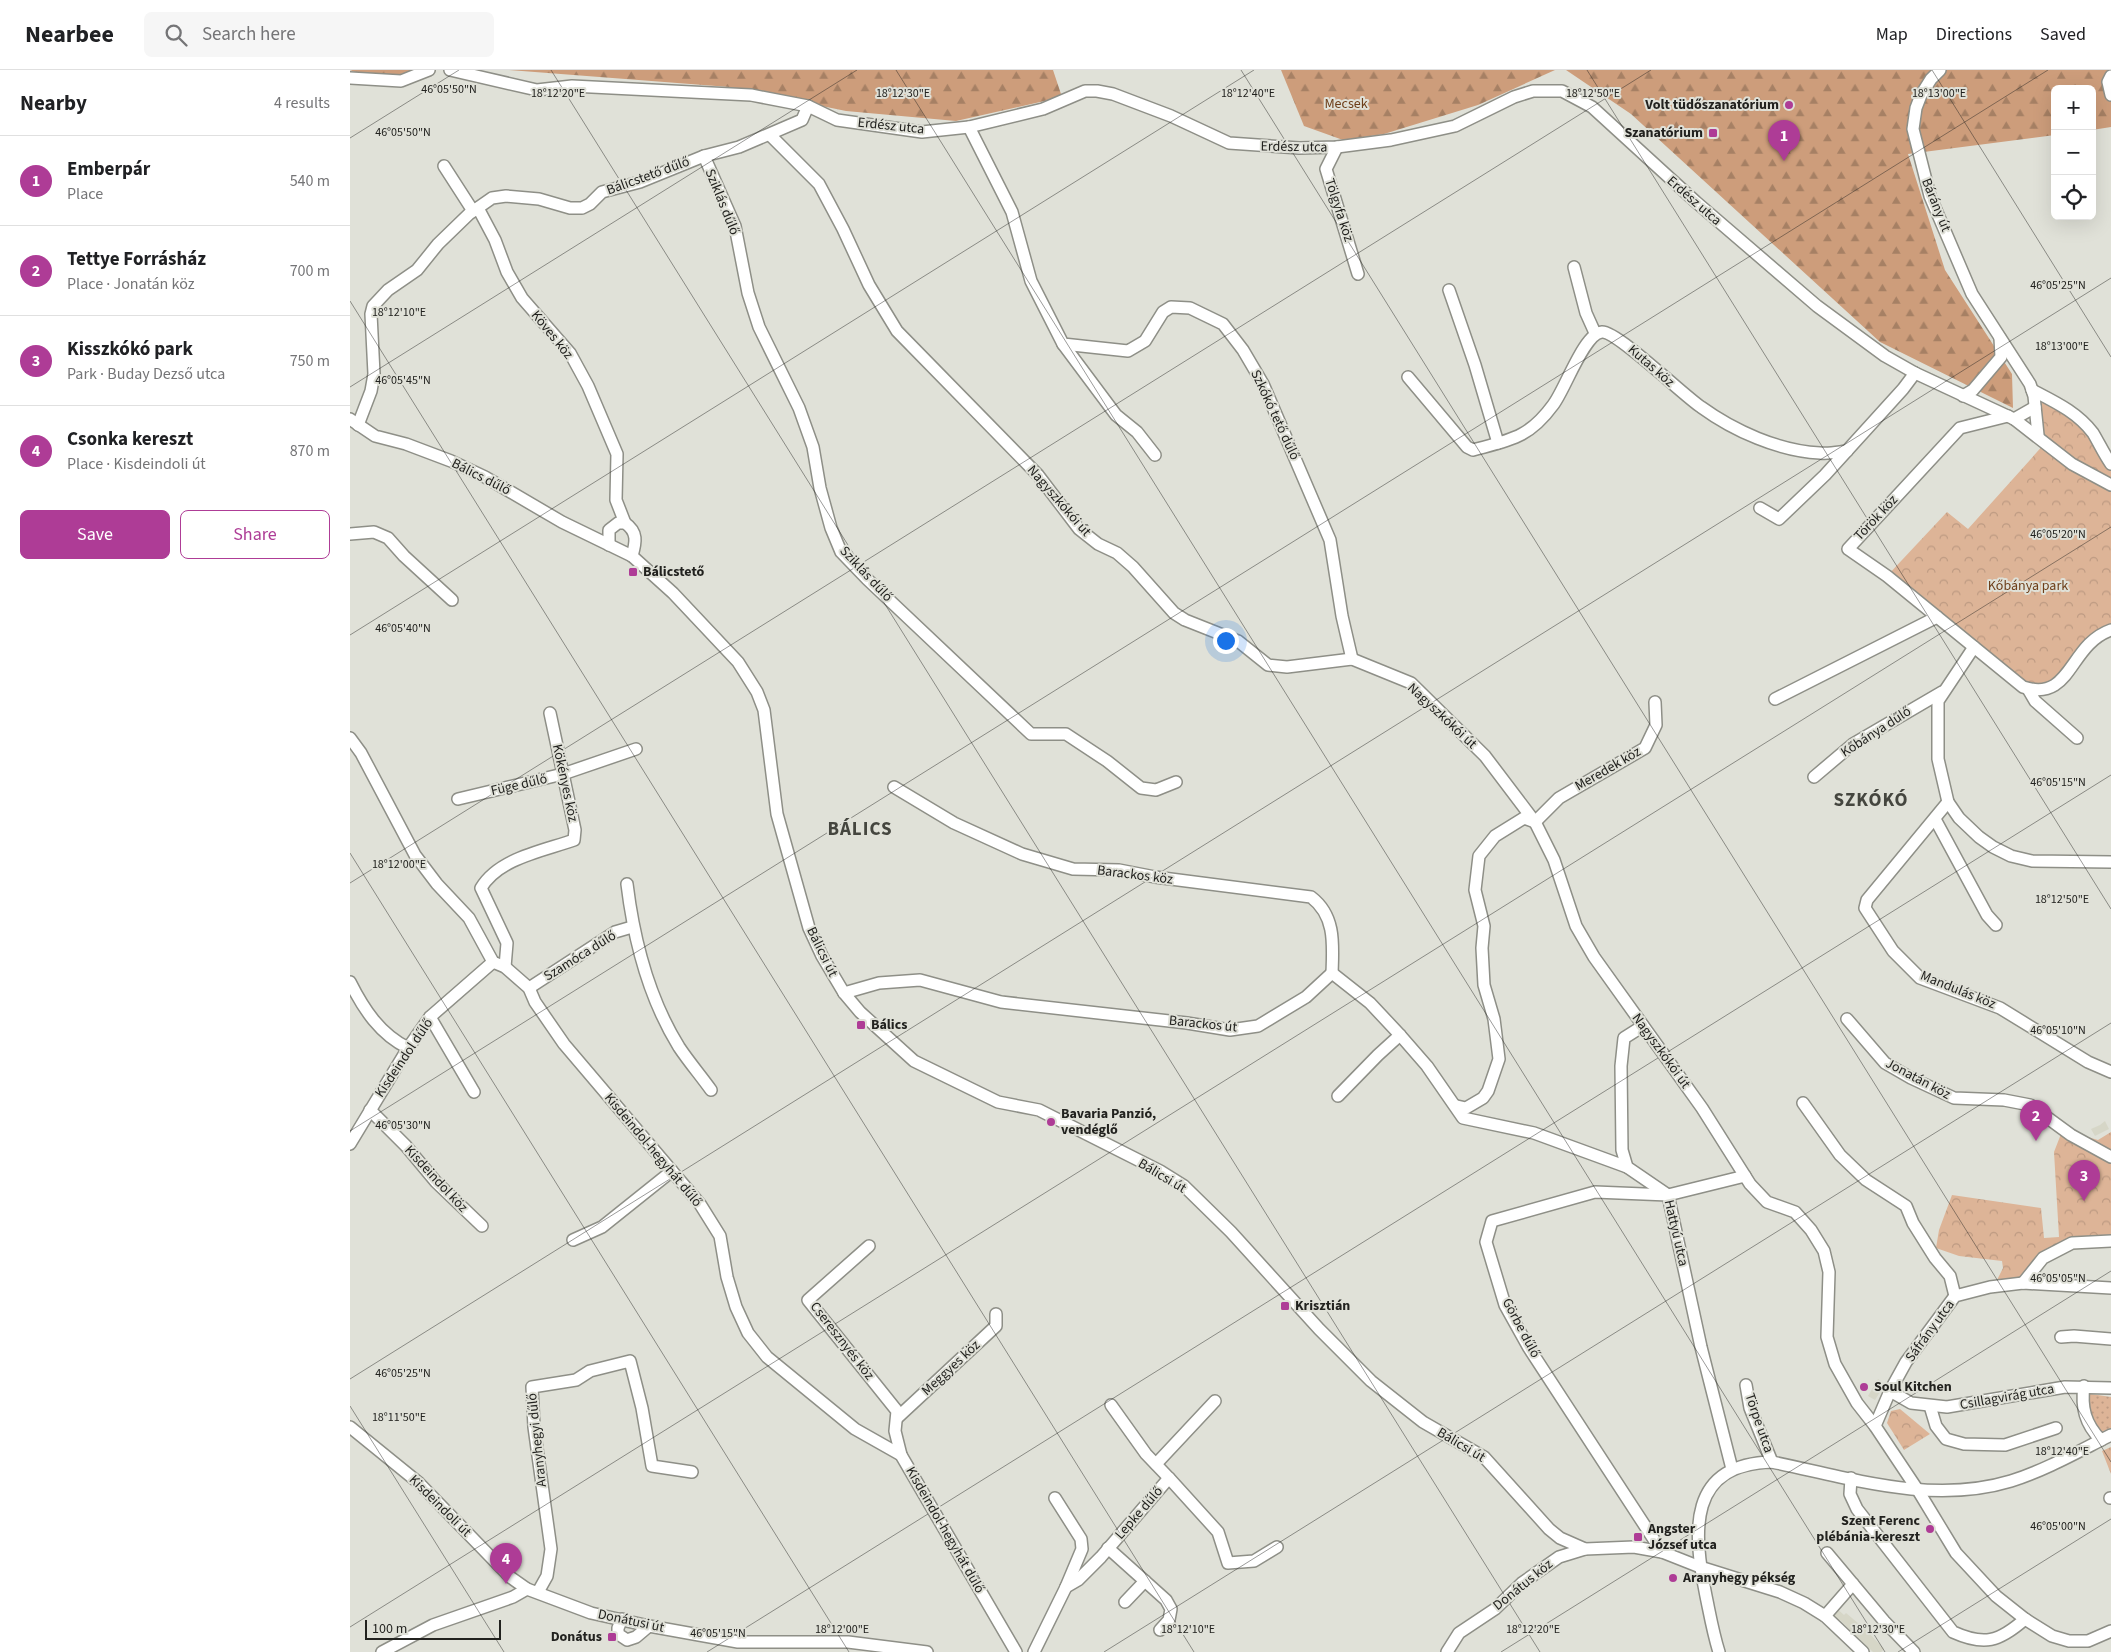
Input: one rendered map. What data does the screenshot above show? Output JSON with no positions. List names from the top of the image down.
{
  "streets": {
    "street": [
      "Erdész utca",
      "Bálicstető dűlő",
      "Sziklás dűlő",
      "Bárány út",
      "Tölgyfa köz",
      "Köves köz",
      "Kutas köz",
      "Szkókó tető dűlő",
      "Bálics dűlő",
      "Nagyszkókói út",
      "Török köz",
      "Kőbánya dűlő",
      "Meredek köz",
      "Kökényes köz",
      "Füge dűlő",
      "Barackos köz",
      "Bálicsi út",
      "Szamóca dűlő",
      "Mandulás köz",
      "Barackos út",
      "Kisdeindol dűlő",
      "Jonatán köz",
      "Kisdeindol-hegyhát dűlő",
      "Kisdeindol köz",
      "Hattyú utca",
      "Görbe dűlő",
      "Sáfrány utca",
      "Cseresznyés köz",
      "Meggyes köz",
      "Csillagvirág utca",
      "Törpe utca",
      "Aranyhegyi dűlő",
      "Kisdeindoli út",
      "Lepke dűlő",
      "Donátus köz",
      "Donátusi út"
    ]
  },
  "crossings": [
    ["Erdész utca", "Bálicstető dűlő"],
    ["Erdész utca", "Bárány út"],
    ["Erdész utca", "Tölgyfa köz"],
    ["Erdész utca", "Török köz"],
    ["Bálicstető dűlő", "Sziklás dűlő"],
    ["Bálicstető dűlő", "Köves köz"],
    ["Bálicstető dűlő", "Bálics dűlő"],
    ["Bálicstető dűlő", "Nagyszkókói út"],
    ["Szkókó tető dűlő", "Nagyszkókói út"],
    ["Bálics dűlő", "Bálicsi út"],
    ["Nagyszkókói út", "Meredek köz"],
    ["Nagyszkókói út", "Sáfrány utca"],
    ["Kökényes köz", "Füge dűlő"],
    ["Kökényes köz", "Kisdeindol-hegyhát dűlő"],
    ["Barackos köz", "Barackos út"],
    ["Bálicsi út", "Barackos út"],
    ["Bálicsi út", "Görbe dűlő"],
    ["Bálicsi út", "Donátus köz"],
    ["Szamóca dűlő", "Kisdeindol-hegyhát dűlő"],
    ["Kisdeindol dűlő", "Kisdeindol-hegyhát dűlő"],
    ["Kisdeindol dűlő", "Kisdeindol köz"],
    ["Kisdeindol-hegyhát dűlő", "Cseresznyés köz"],
    ["Hattyú utca", "Görbe dűlő"],
    ["Sáfrány utca", "Csillagvirág utca"],
    ["Cseresznyés köz", "Meggyes köz"],
    ["Aranyhegyi dűlő", "Kisdeindoli út"],
    ["Aranyhegyi dűlő", "Donátusi út"],
    ["Kisdeindoli út", "Donátusi út"]
  ],
  "districts": ["SZKÓKÓ", "BÁLICS"],
  "parks": ["Mecsek", "Kőbánya park"],
  "places": {
    "other": [
      "Volt tüdőszanatórium",
      "Bavaria Panzió, vendéglő",
      "Soul Kitchen",
      "Szent Ferenc plébánia-kereszt",
      "Aranyhegy pékség"
    ],
    "transit": [
      "Szanatórium",
      "Bálicstető",
      "Bálics",
      "Krisztián",
      "Angster József utca",
      "Donátus"
    ]
  },
  "scale_bar": "100 m",
  "page": {
    "header": "Nearbee",
    "search": "Search here",
    "nav": ["Map", "Directions", "Saved"],
    "heading": ["Nearby", "4 results"],
    "map_buttons": ["+", "−"],
    "pins": [
      "1",
      "2",
      "3",
      "4"
    ],
    "list": [
      {
        "mark": "1",
        "name": "Emberpár",
        "note": "Place",
        "value": "540 m"
      },
      {
        "mark": "2",
        "name": "Tettye Forrásház",
        "note": "Place · Jonatán köz",
        "value": "700 m"
      },
      {
        "mark": "3",
        "name": "Kisszkókó park",
        "note": "Park · Buday Dezső utca",
        "value": "750 m"
      },
      {
        "mark": "4",
        "name": "Csonka kereszt",
        "note": "Place · Kisdeindoli út",
        "value": "870 m"
      }
    ],
    "buttons": ["Save", "Share"],
    "scale": "100 m"
  },
  "coordinates": [
    "46°05'50\"N",
    "18°12'20\"E",
    "18°12'30\"E",
    "18°12'40\"E",
    "18°12'50\"E",
    "18°13'00\"E",
    "46°05'25\"N",
    "18°12'10\"E",
    "46°05'45\"N",
    "46°05'20\"N",
    "46°05'40\"N",
    "46°05'15\"N",
    "18°12'00\"E",
    "46°05'10\"N",
    "46°05'30\"N",
    "46°05'05\"N",
    "18°11'50\"E",
    "46°05'00\"N"
  ]
}
